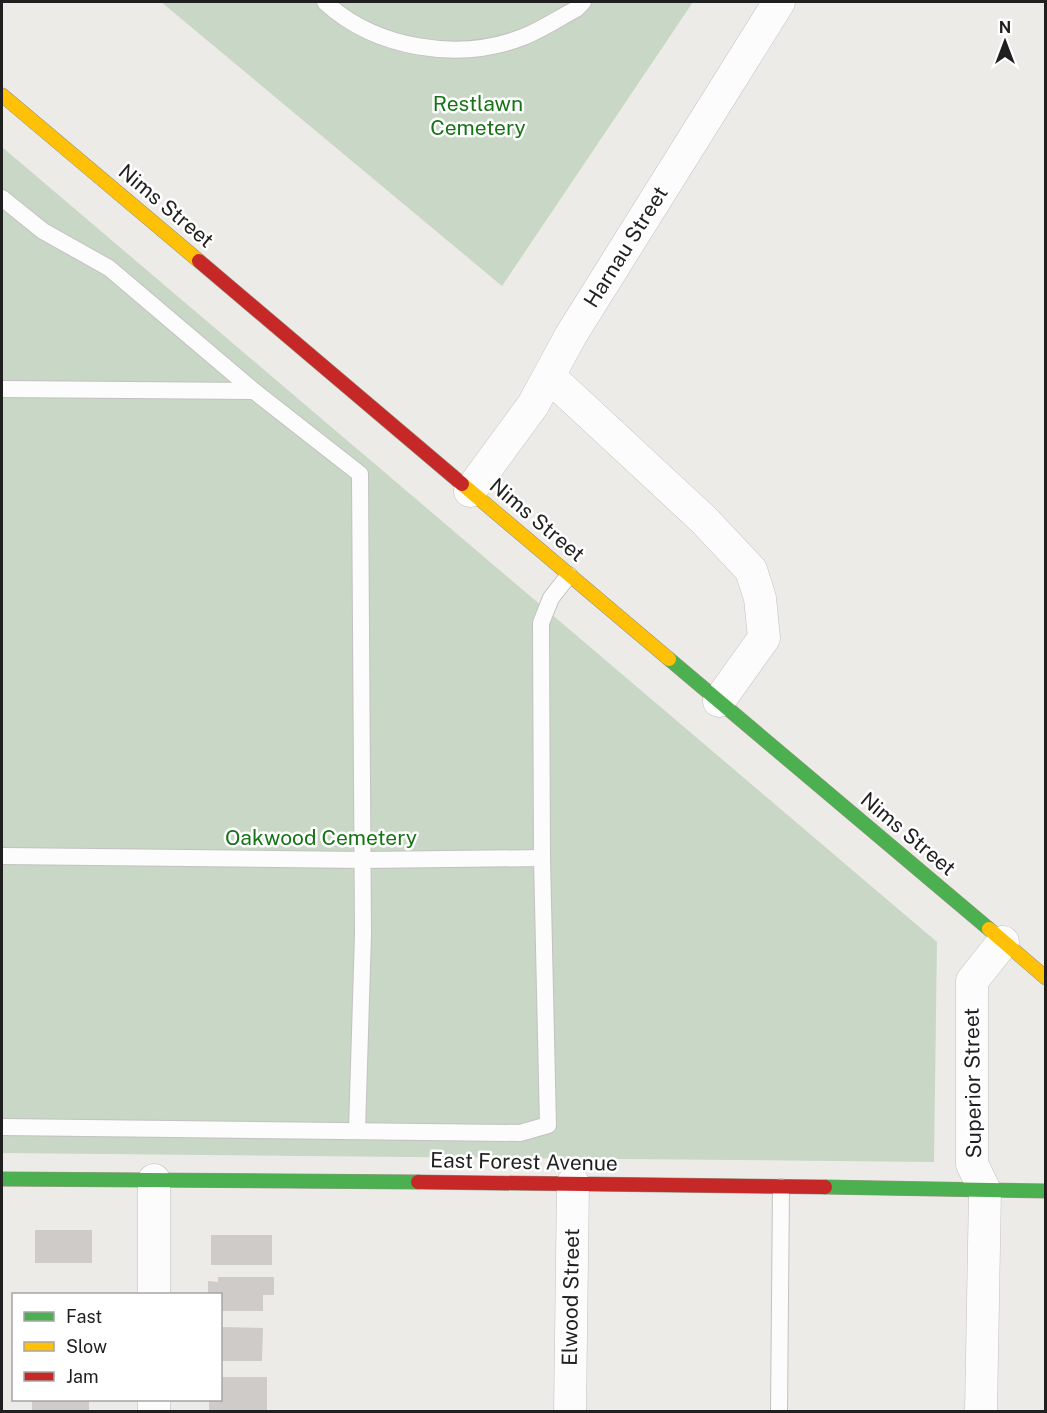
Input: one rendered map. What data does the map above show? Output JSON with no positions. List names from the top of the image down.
{
  "streets": {
    "street": [
      "Nims Street",
      "Harnau Street",
      "Superior Street",
      "East Forest Avenue",
      "Elwood Street"
    ]
  },
  "crossings": [
    ["Nims Street", "Harnau Street"],
    ["Nims Street", "Superior Street"],
    ["Superior Street", "East Forest Avenue"],
    ["East Forest Avenue", "Elwood Street"]
  ],
  "parks": ["Restlawn Cemetery", "Oakwood Cemetery"],
  "legend": ["Fast", "Slow", "Jam"],
  "north": "top"
}
